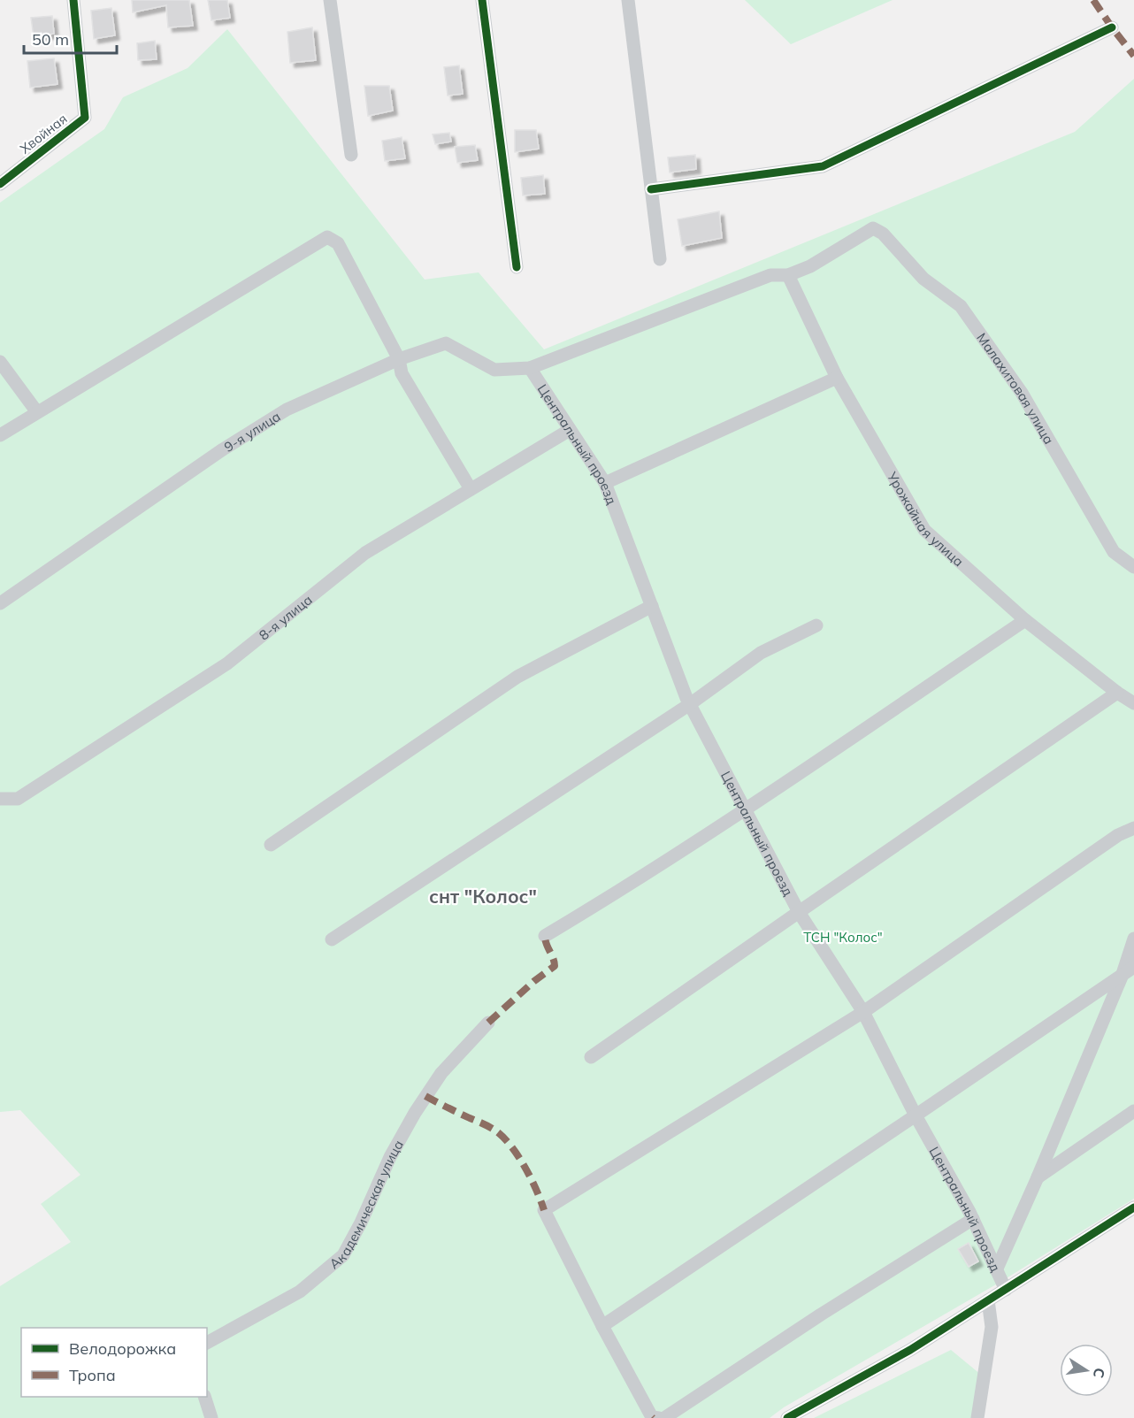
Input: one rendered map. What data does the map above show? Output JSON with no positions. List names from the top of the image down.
{
  "streets": {
    "street": [
      "Хвойная",
      "Малахитовая улица",
      "9-я улица",
      "Центральный проезд",
      "Урожайная улица",
      "8-я улица",
      "Академическая улица"
    ]
  },
  "crossings": [
    ["Малахитовая улица", "9-я улица"],
    ["9-я улица", "Центральный проезд"],
    ["9-я улица", "Урожайная улица"],
    ["Центральный проезд", "8-я улица"]
  ],
  "districts": ["снт \"Колос\""],
  "parks": ["ТСН \"Колос\""],
  "legend": ["Велодорожка", "Тропа"],
  "scale_bar": "50 m",
  "north": "right"
}
